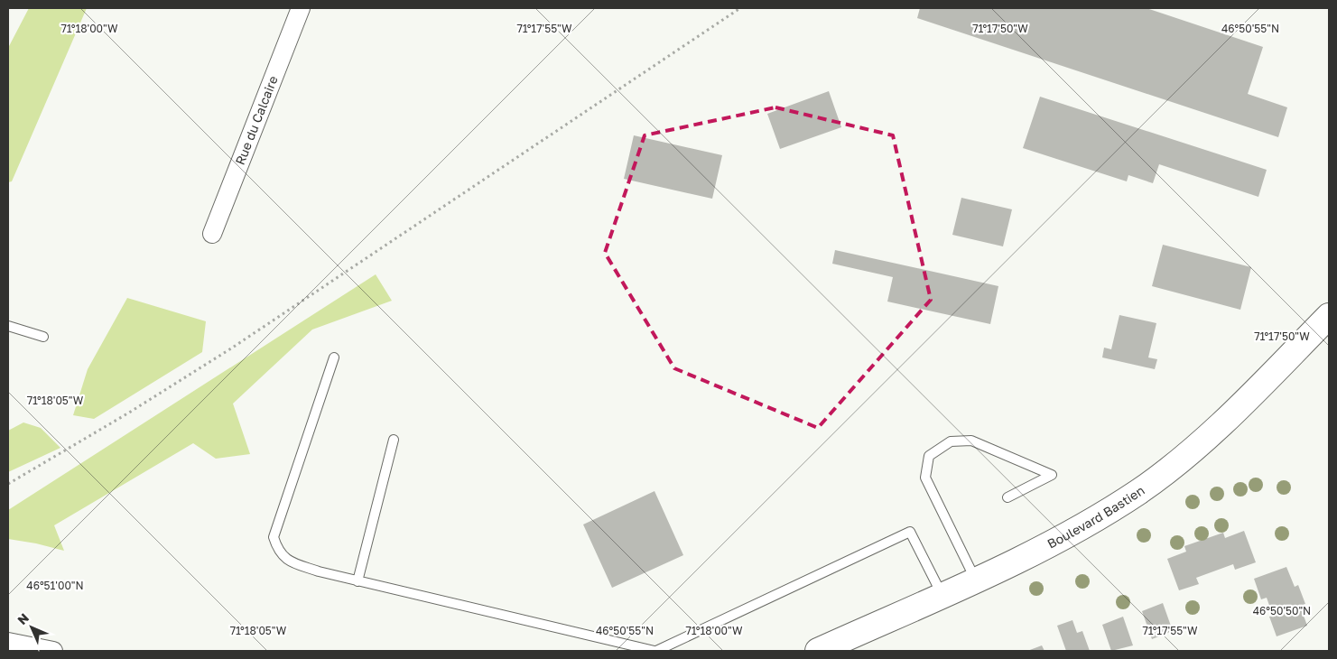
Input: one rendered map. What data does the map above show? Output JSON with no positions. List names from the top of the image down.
{
  "streets": {
    "main road": ["Boulevard Bastien"],
    "street": ["Rue du Calcaire"]
  },
  "north": "top left",
  "coordinates": [
    "71°18'00\"W",
    "71°17'55\"W",
    "71°17'50\"W",
    "46°50'55\"N",
    "71°18'05\"W",
    "46°51'00\"N",
    "46°50'50\"N"
  ]
}
